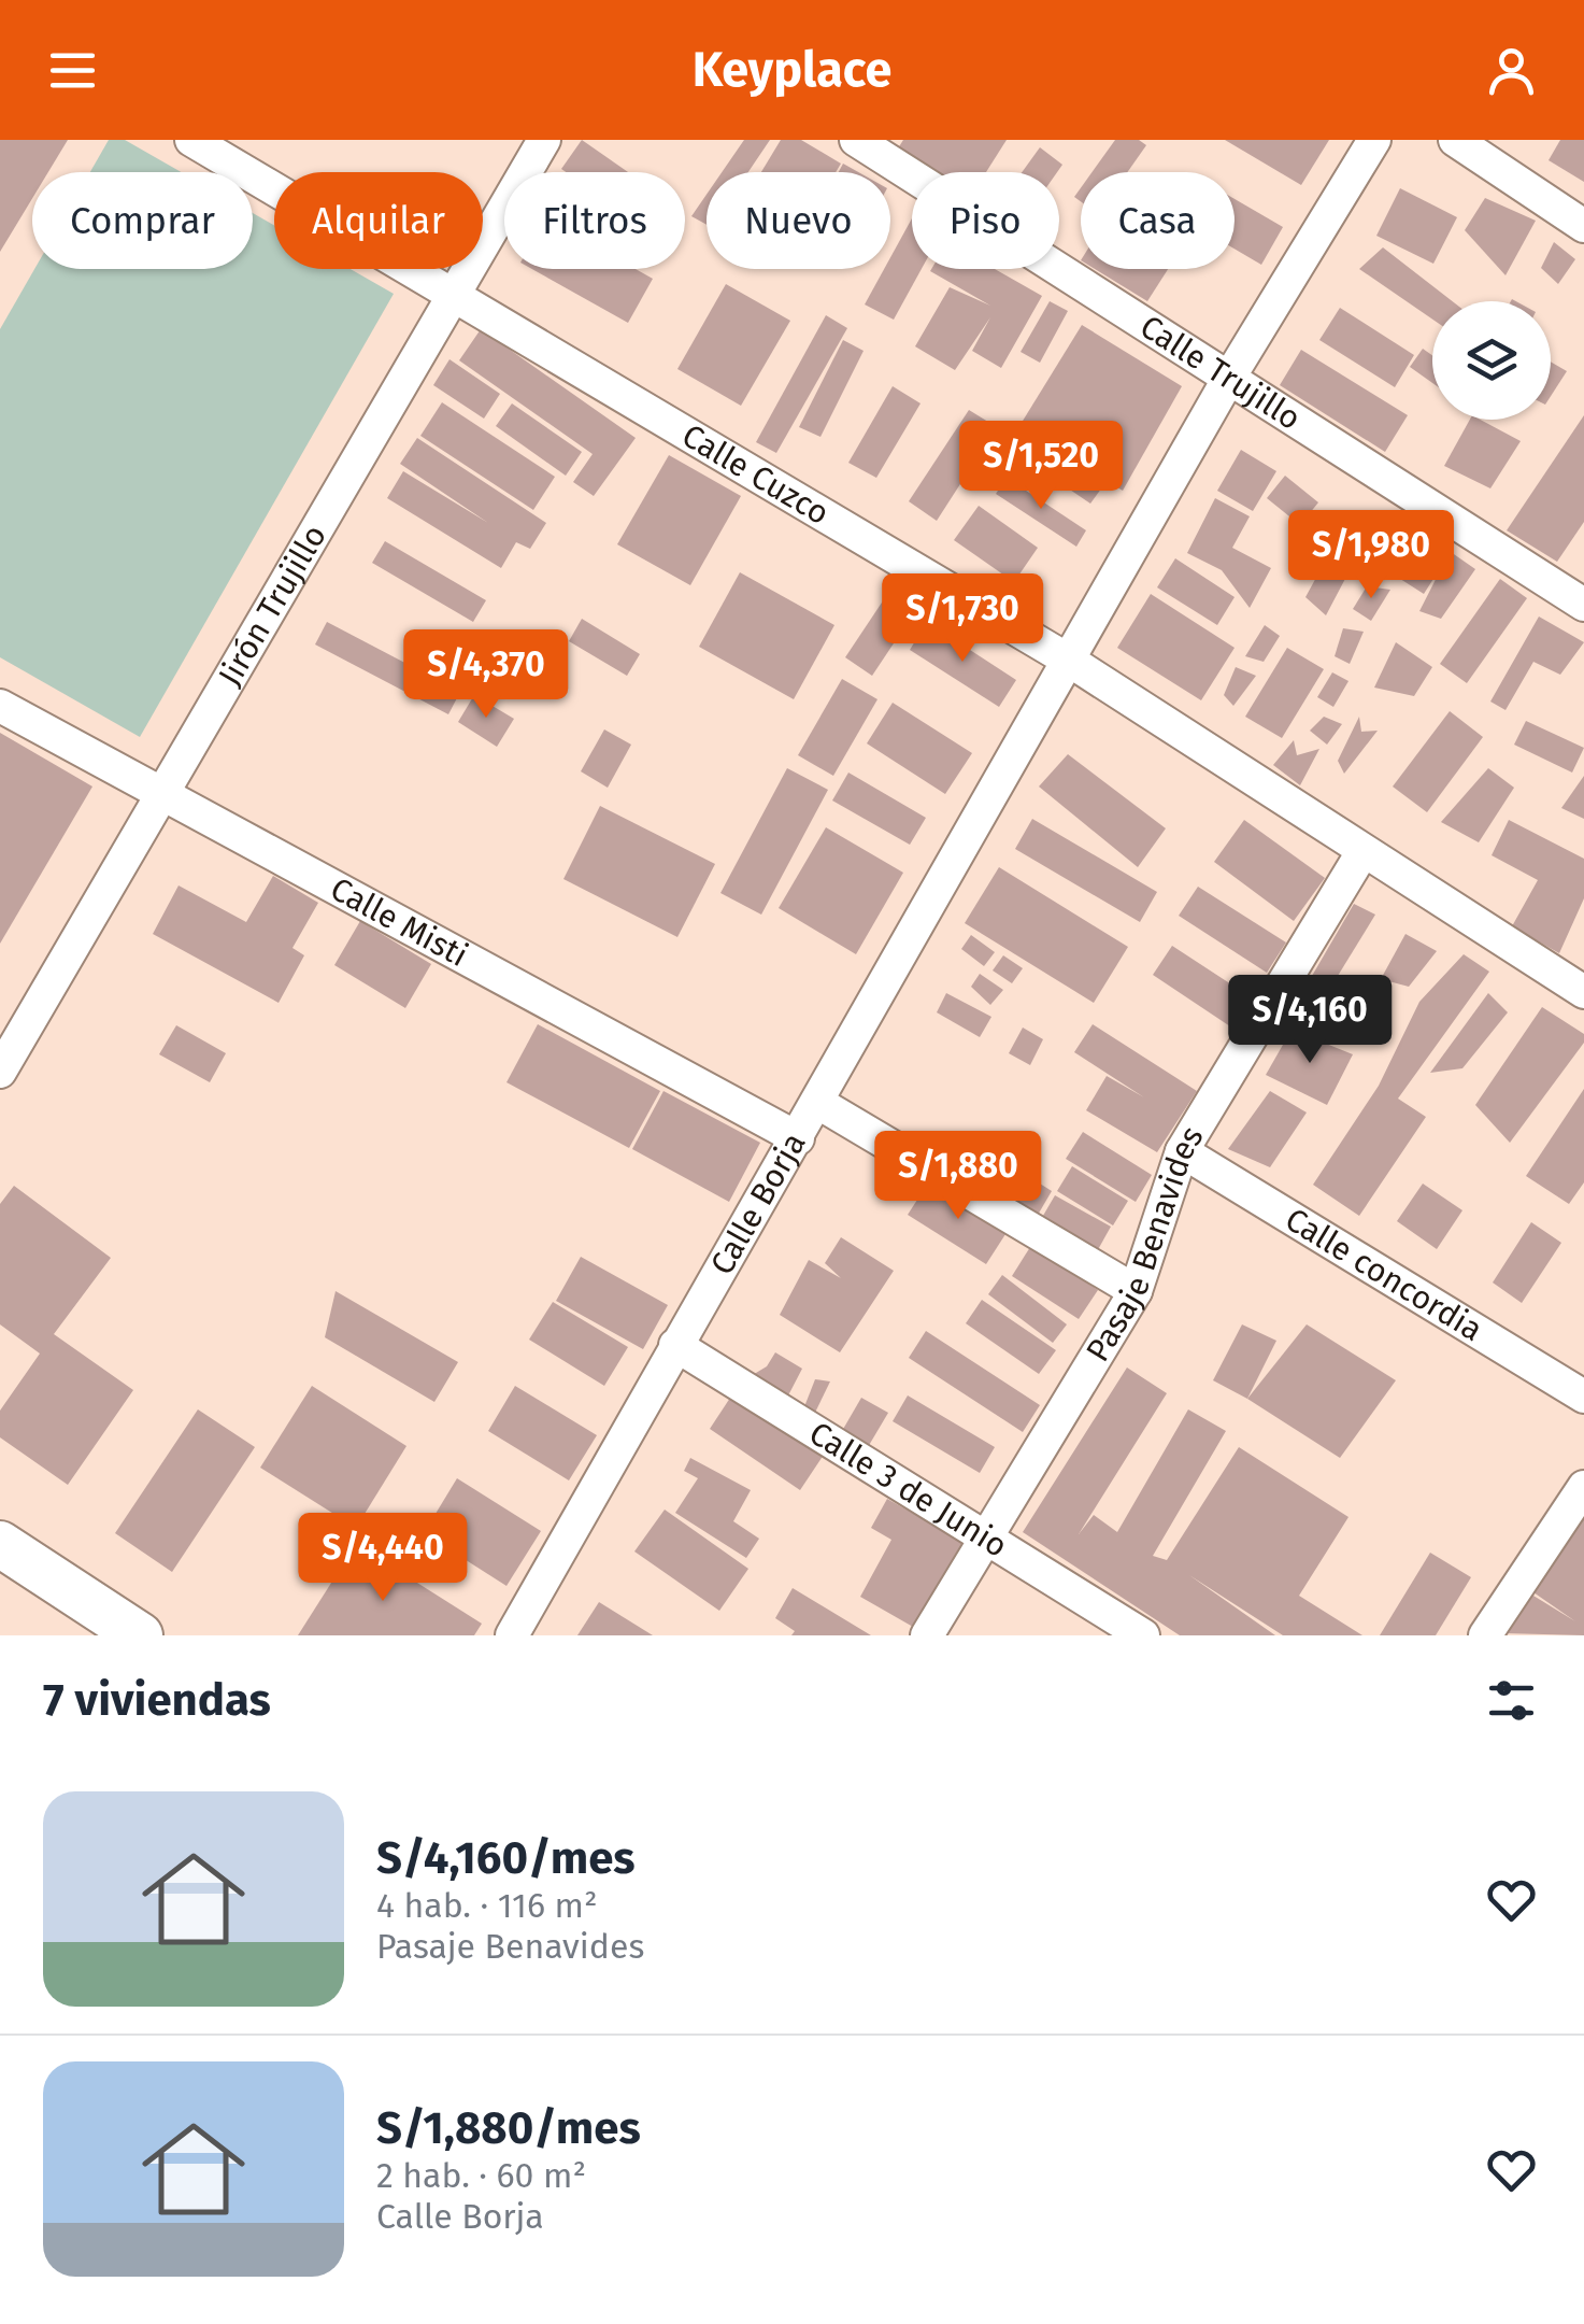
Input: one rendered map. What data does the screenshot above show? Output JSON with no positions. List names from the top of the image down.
{
  "streets": {
    "street": [
      "Calle Trujillo",
      "Calle Cuzco",
      "Jirón Trujillo",
      "Calle Misti",
      "Calle Borja",
      "Pasaje Benavides",
      "Calle concordia",
      "Calle 3 de Junio"
    ]
  },
  "crossings": [
    ["Calle Trujillo", "Calle Borja"],
    ["Calle Cuzco", "Jirón Trujillo"],
    ["Calle Cuzco", "Calle Borja"],
    ["Calle Cuzco", "Pasaje Benavides"],
    ["Jirón Trujillo", "Calle Misti"],
    ["Calle Misti", "Calle Borja"],
    ["Calle Borja", "Calle 3 de Junio"],
    ["Pasaje Benavides", "Calle concordia"],
    ["Pasaje Benavides", "Calle 3 de Junio"]
  ],
  "page": {
    "header": "Keyplace",
    "chip": [
      "Comprar",
      "Alquilar",
      "Filtros",
      "Nuevo",
      "Piso",
      "Casa"
    ],
    "price": [
      "S/1,520",
      "S/1,980",
      "S/1,730",
      "S/4,370",
      "S/4,160",
      "S/1,880",
      "S/4,440"
    ],
    "heading": "7 viviendas",
    "list": [
      {
        "name": "S/4,160/mes",
        "note": "4 hab. · 116 m² · Pasaje Benavides"
      },
      {
        "name": "S/1,880/mes",
        "note": "2 hab. · 60 m² · Calle Borja"
      }
    ]
  }
}
